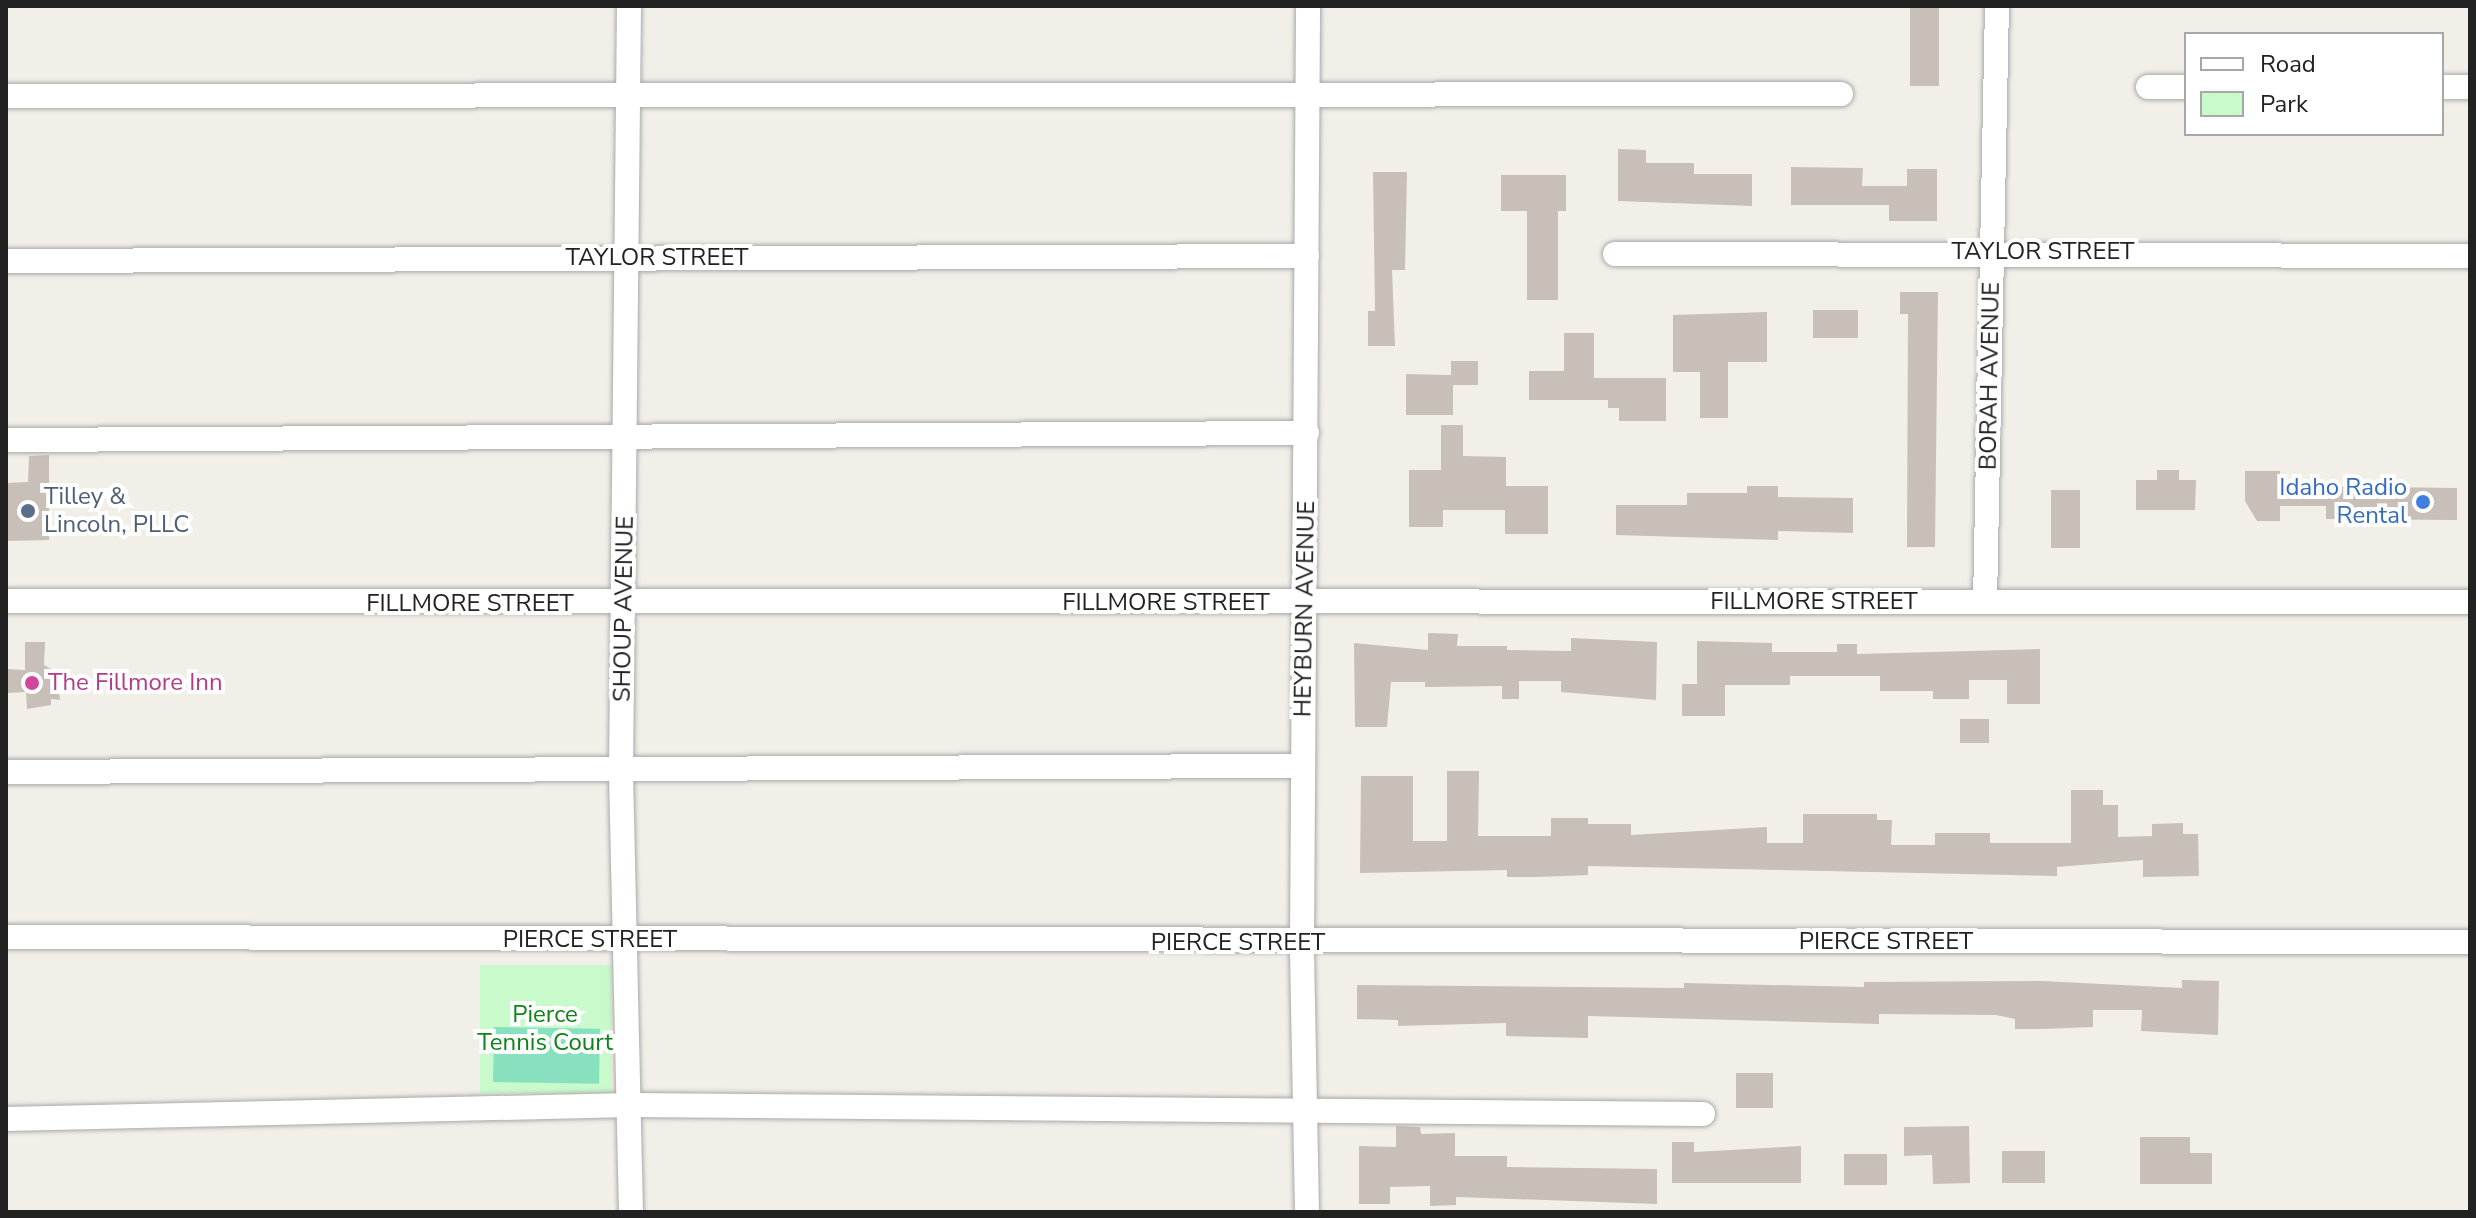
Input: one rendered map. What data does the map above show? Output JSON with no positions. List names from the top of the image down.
{
  "streets": {
    "street": [
      "TAYLOR STREET",
      "BORAH AVENUE",
      "FILLMORE STREET",
      "SHOUP AVENUE",
      "HEYBURN AVENUE",
      "PIERCE STREET"
    ]
  },
  "crossings": [
    ["TAYLOR STREET", "BORAH AVENUE"],
    ["TAYLOR STREET", "SHOUP AVENUE"],
    ["TAYLOR STREET", "HEYBURN AVENUE"],
    ["BORAH AVENUE", "FILLMORE STREET"],
    ["FILLMORE STREET", "SHOUP AVENUE"],
    ["FILLMORE STREET", "HEYBURN AVENUE"],
    ["SHOUP AVENUE", "PIERCE STREET"],
    ["HEYBURN AVENUE", "PIERCE STREET"]
  ],
  "parks": ["Pierce Tennis Court"],
  "places": ["Idaho Radio Rental", "Tilley & Lincoln, PLLC", "The Fillmore Inn"],
  "legend": ["Road", "Park"]
}
